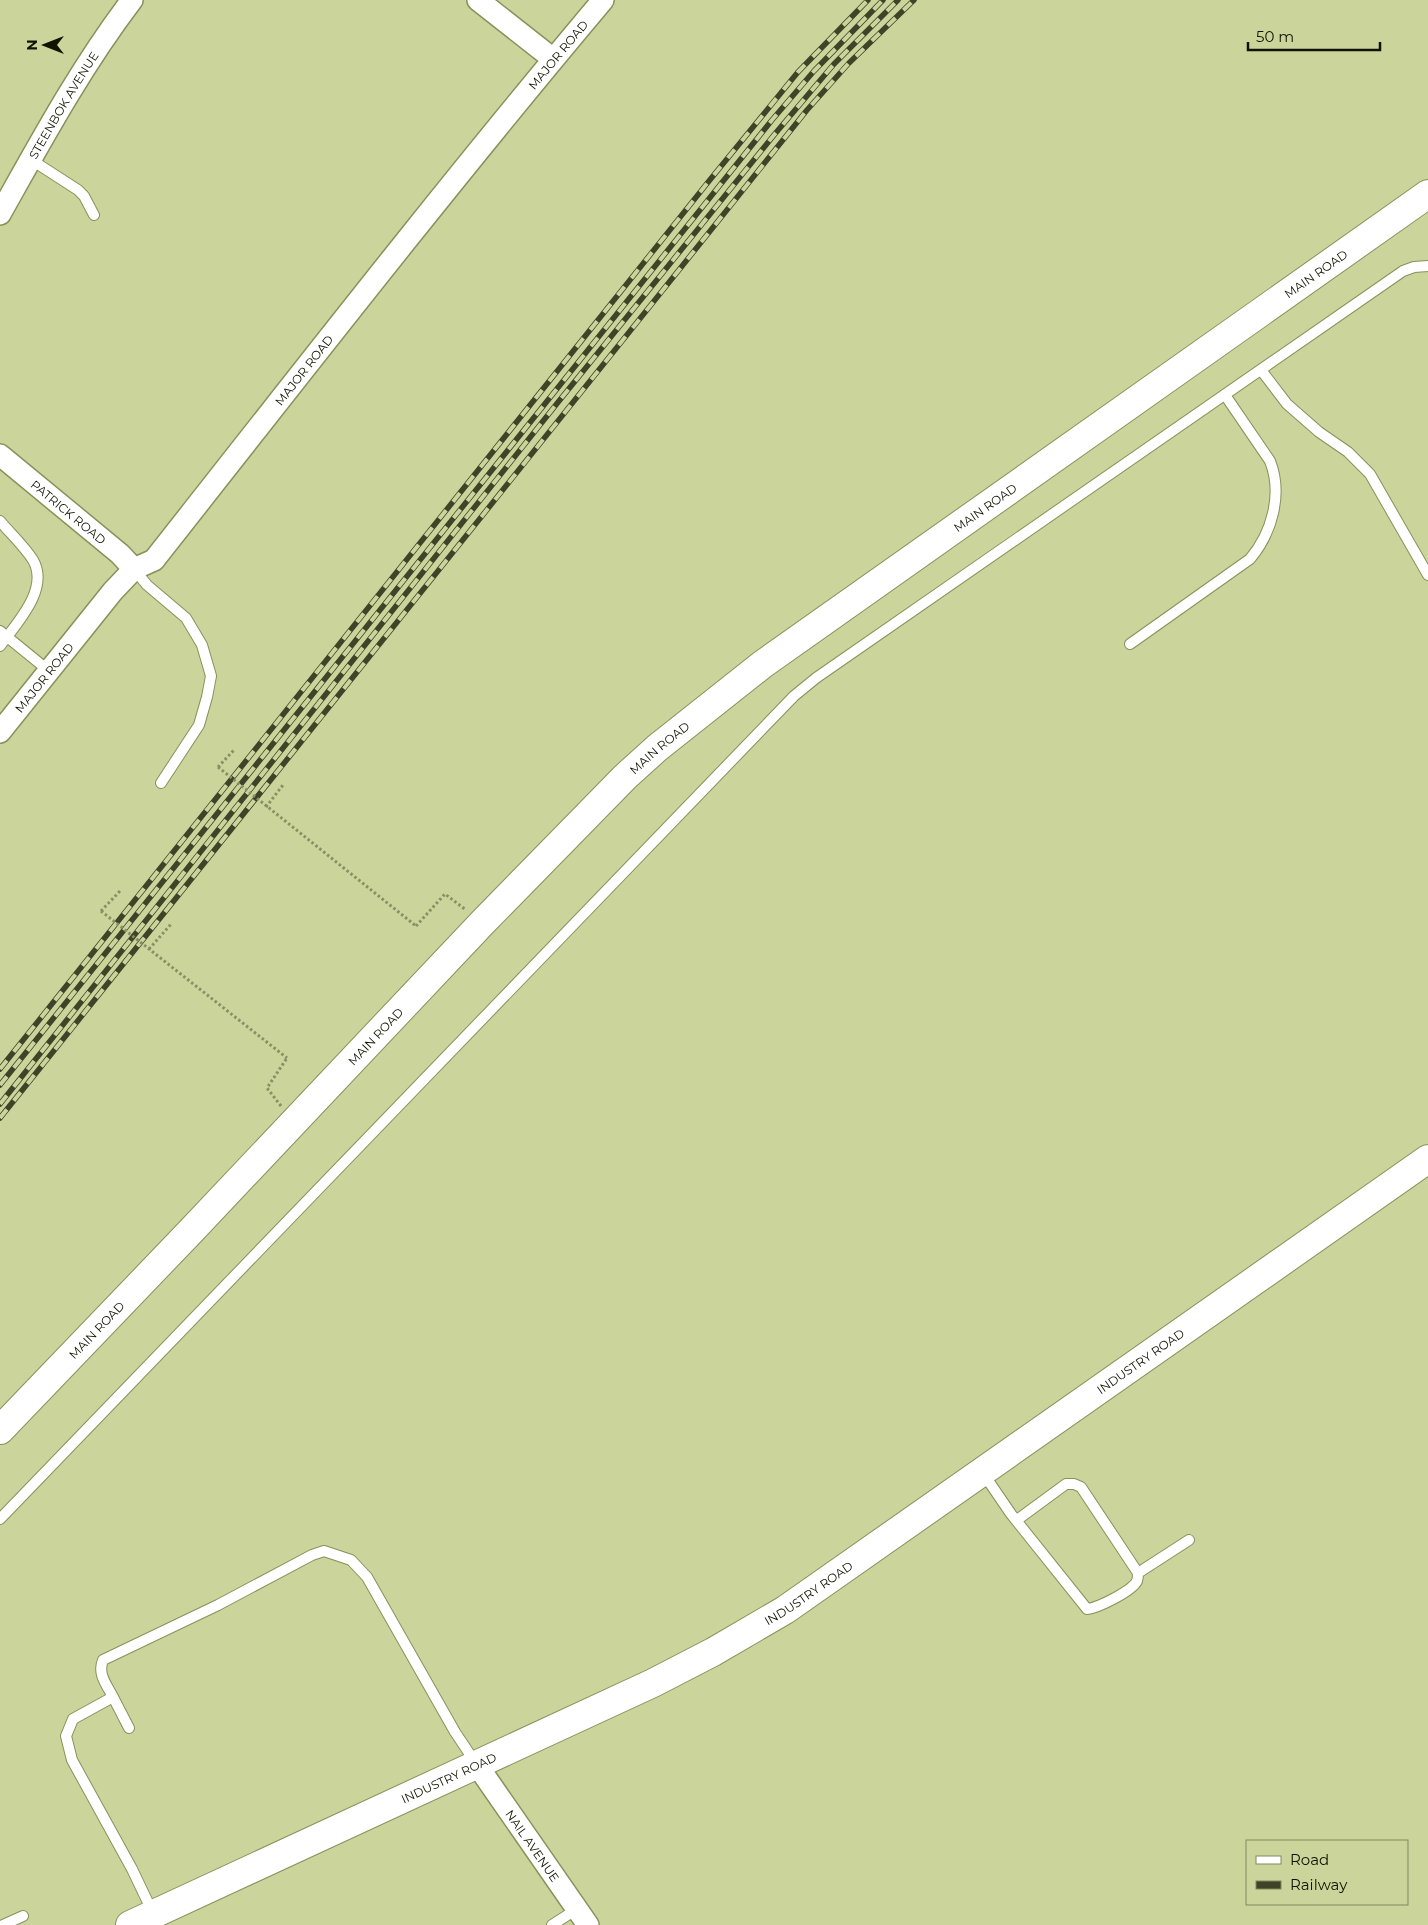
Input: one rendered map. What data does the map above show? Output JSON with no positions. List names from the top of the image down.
{
  "streets": {
    "main road": ["MAIN ROAD", "INDUSTRY ROAD"],
    "street": [
      "MAJOR ROAD",
      "STEENBOK AVENUE",
      "PATRICK ROAD",
      "NAIL AVENUE"
    ]
  },
  "crossings": [
    ["MAJOR ROAD", "PATRICK ROAD"],
    ["INDUSTRY ROAD", "NAIL AVENUE"]
  ],
  "legend": ["Road", "Railway"],
  "scale_bar": "50 m",
  "north": "left"
}
